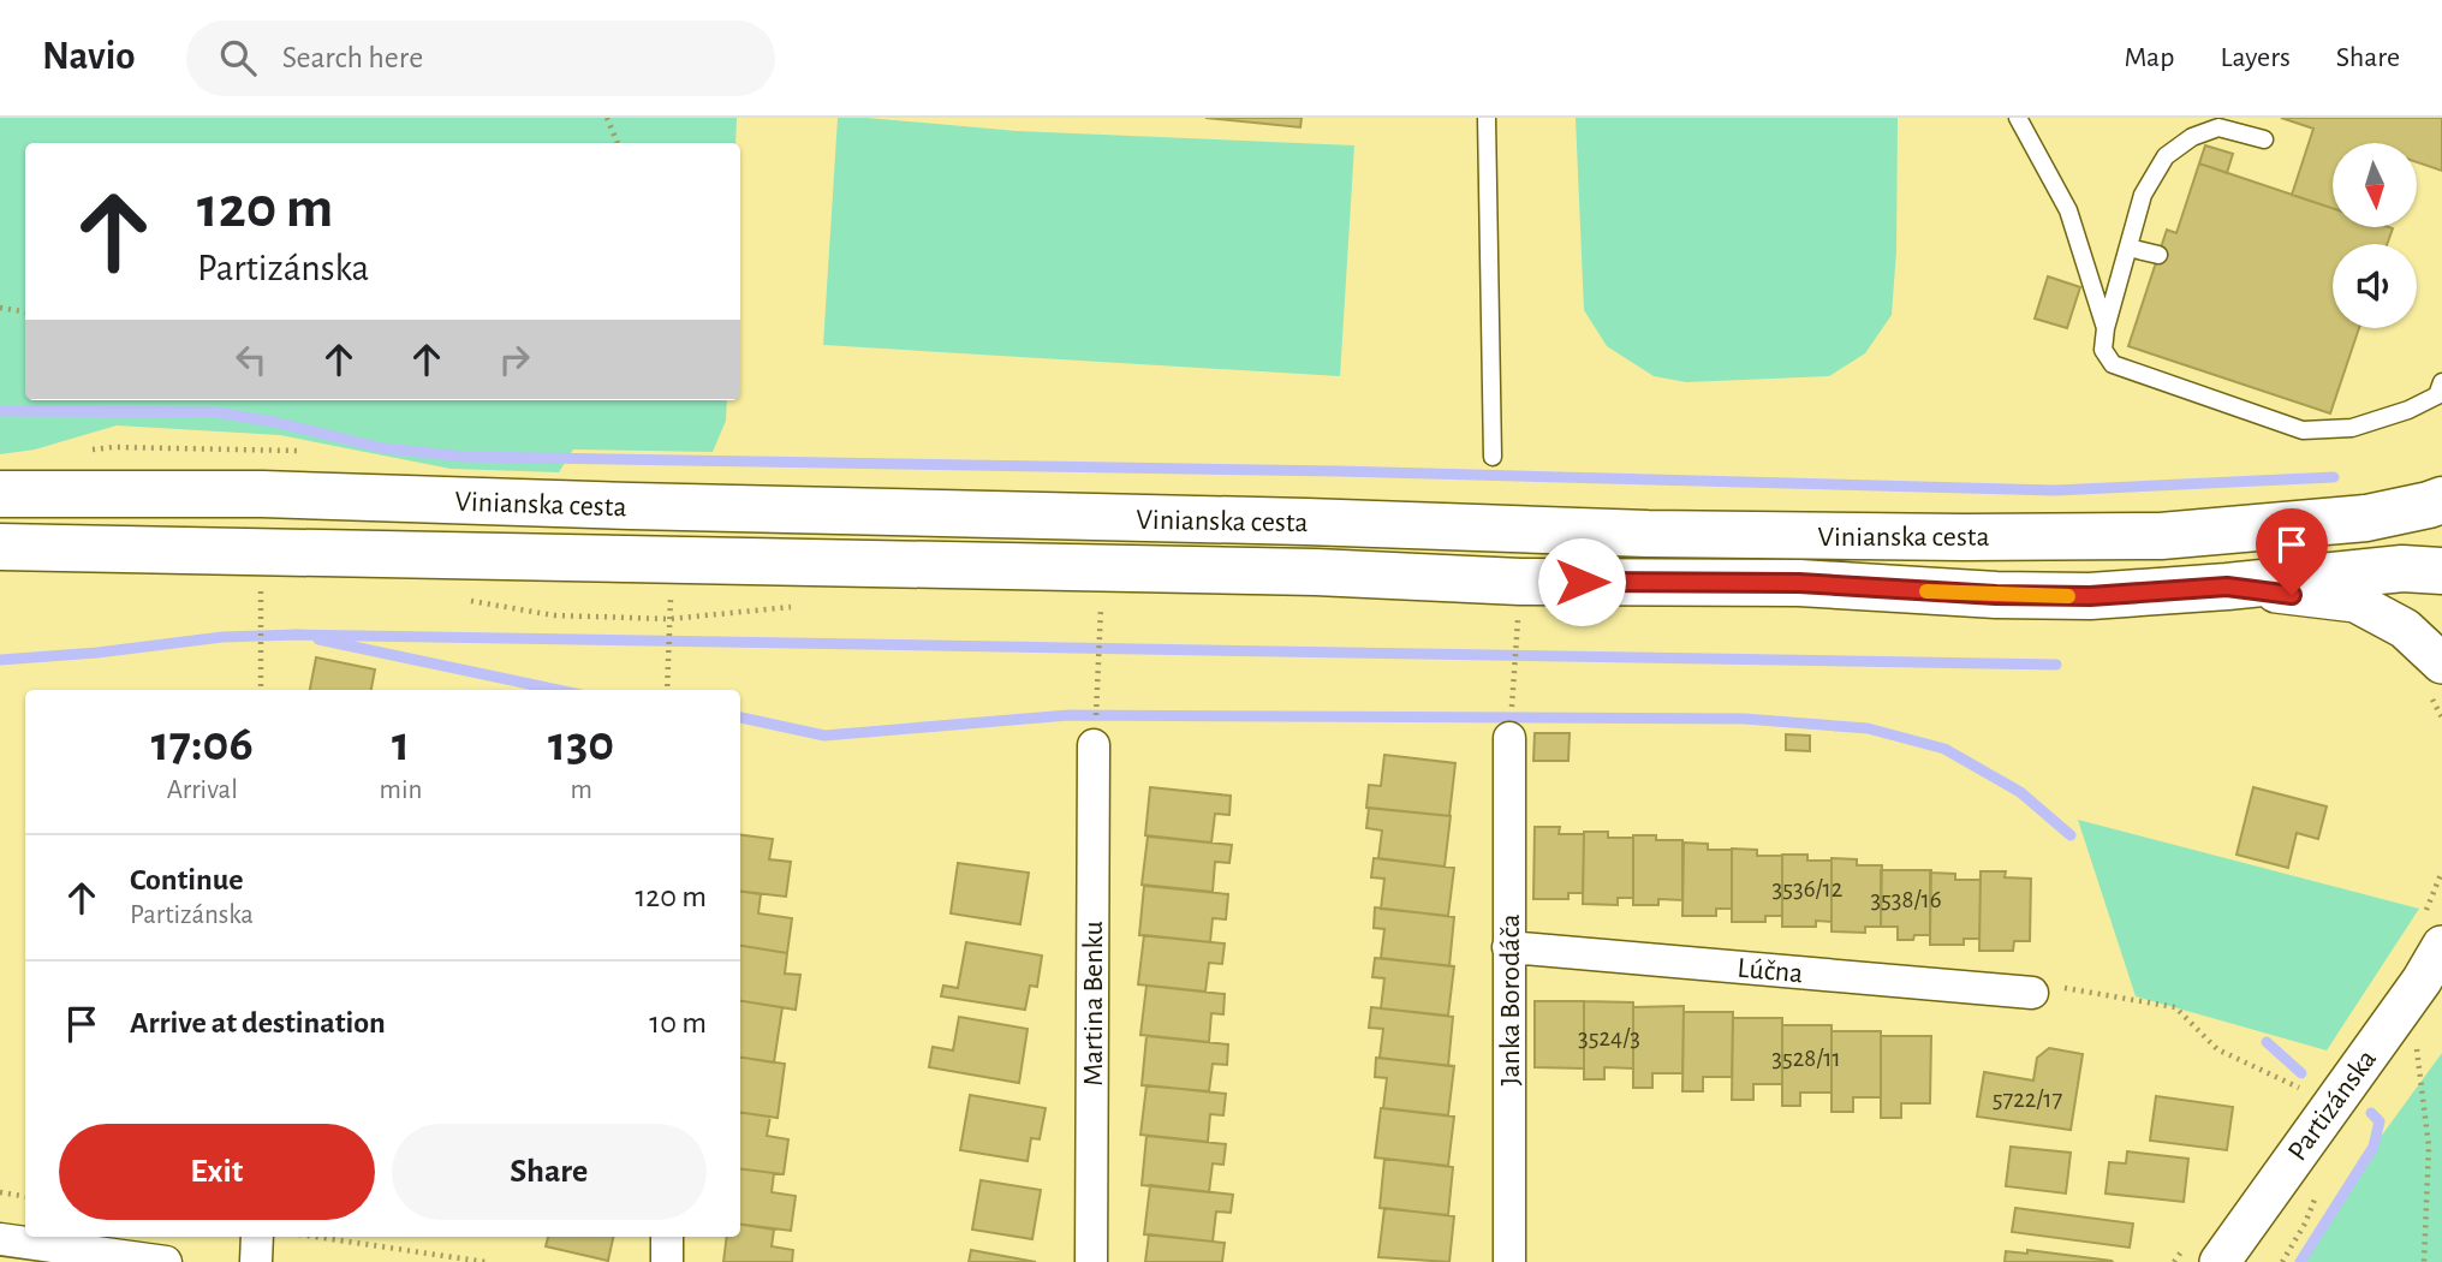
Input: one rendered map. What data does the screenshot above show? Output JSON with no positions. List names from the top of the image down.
{
  "streets": {
    "main road": ["Vinianska cesta"],
    "street": [
      "Lúčna",
      "Janka Borodáča",
      "Martina Benku",
      "Partizánska"
    ]
  },
  "crossings": [
    ["Lúčna", "Janka Borodáča"]
  ],
  "house_numbers": [
    "3536/12",
    "3538/16",
    "3524/3",
    "3528/11",
    "5722/17"
  ],
  "north": "bottom",
  "page": {
    "header": "Navio",
    "search": "Search here",
    "nav": ["Map", "Layers", "Share"],
    "turn": ["120 m", "Partizánska"],
    "eta": [
      "17:06",
      "Arrival",
      "1",
      "min",
      "130",
      "m"
    ],
    "list": [
      {
        "name": "Continue",
        "note": "Partizánska",
        "value": "120 m"
      },
      {
        "name": "Arrive at destination",
        "value": "10 m"
      }
    ],
    "buttons": ["Exit", "Share"]
  }
}
